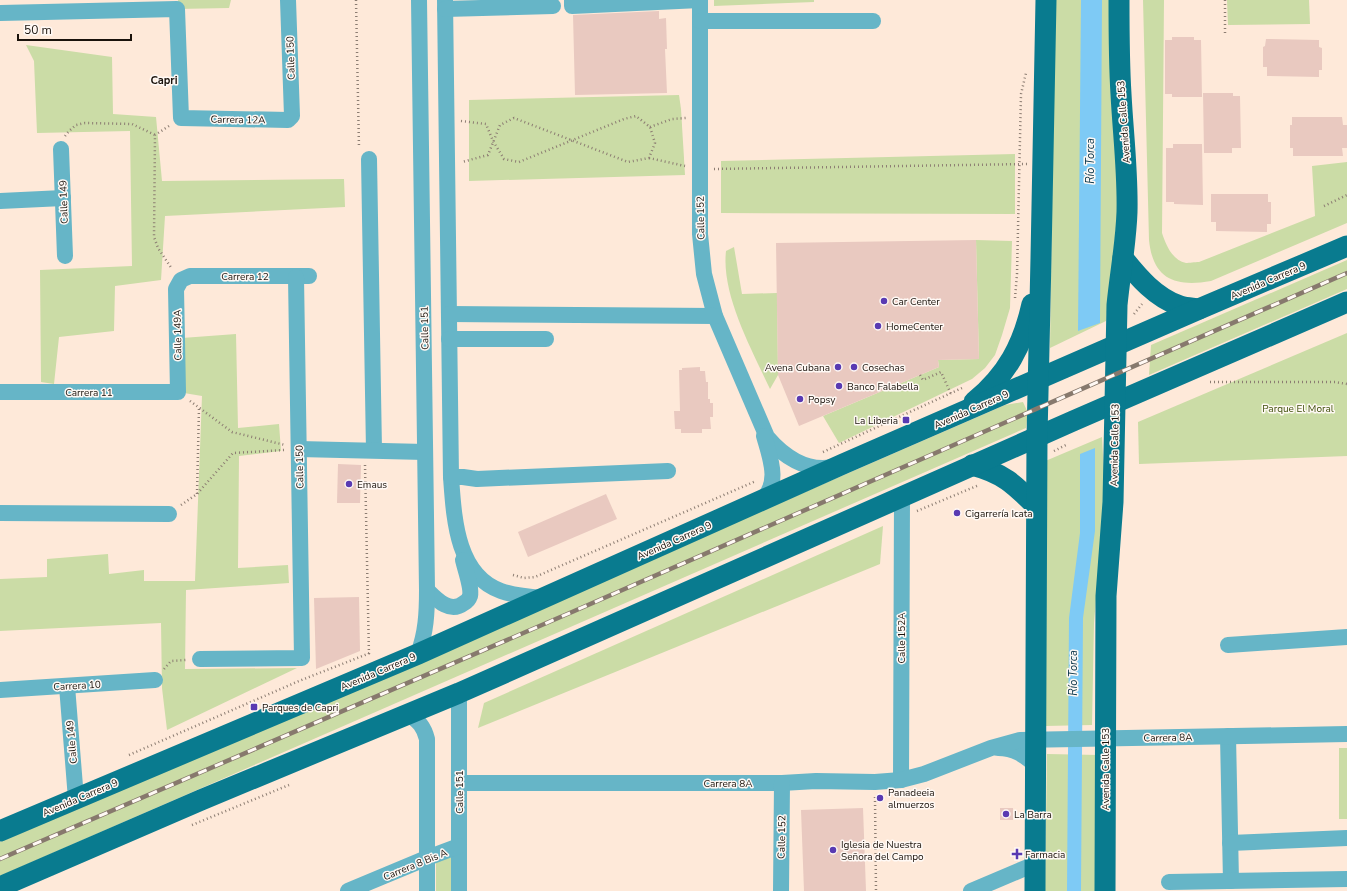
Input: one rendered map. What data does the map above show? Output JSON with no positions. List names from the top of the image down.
{
  "streets": {
    "main road": ["Avenida Calle 153", "Avenida Carrera 9"],
    "street": [
      "Calle 150",
      "Carrera 12A",
      "Calle 149",
      "Calle 152",
      "Carrera 12",
      "Calle 151",
      "Calle 149A",
      "Carrera 11",
      "Calle 152A",
      "Carrera 10",
      "Carrera 8A",
      "Carrera 8 Bis A"
    ]
  },
  "crossings": [
    ["Calle 150", "Carrera 12A"],
    ["Calle 150", "Carrera 12"],
    ["Avenida Calle 153", "Avenida Carrera 9"],
    ["Avenida Calle 153", "Carrera 8A"],
    ["Calle 149", "Avenida Carrera 9"],
    ["Calle 149", "Carrera 10"],
    ["Calle 152", "Avenida Carrera 9"],
    ["Calle 152", "Carrera 8A"],
    ["Carrera 12", "Calle 149A"],
    ["Avenida Carrera 9", "Calle 151"],
    ["Calle 151", "Carrera 8A"],
    ["Calle 151", "Carrera 8 Bis A"],
    ["Calle 149A", "Carrera 11"],
    ["Calle 152A", "Carrera 8A"]
  ],
  "districts": ["Capri"],
  "water": ["Río Torca"],
  "parks": ["Parque El Moral"],
  "places": {
    "other": [
      "Car Center",
      "HomeCenter",
      "Avena Cubana",
      "Cosechas",
      "Banco Falabella",
      "Popsy",
      "Emaus",
      "Cigarrería Icata",
      "Panadeeia almuerzos",
      "La Barra",
      "Iglesia de Nuestra Señora del Campo"
    ],
    "transit": ["La Liberia", "Parques de Capri"],
    "health": ["Farmacia"]
  },
  "scale_bar": "50 m"
}
